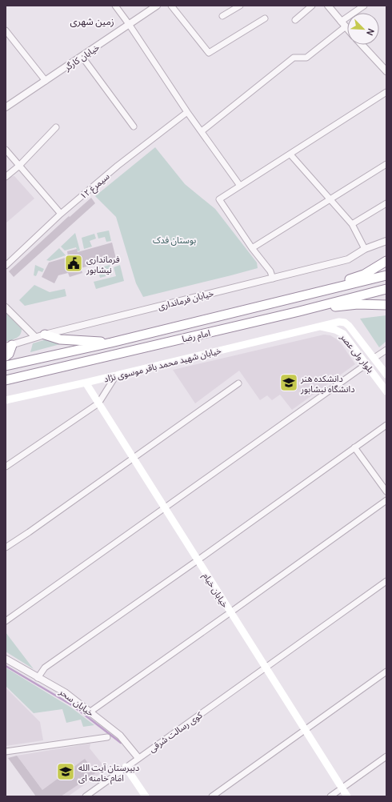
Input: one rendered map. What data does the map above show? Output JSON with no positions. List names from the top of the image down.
{
  "streets": {
    "highway": ["امام رضا"],
    "main road": ["بلوار ولی عصر", "خیابان شهید محمد باقر موسوی نژاد", "خیابان خیام"],
    "street": [
      "خیابان کارگر",
      "سیمرغ ۱۲",
      "خیابان فرمانداری",
      "خیابان سحر",
      "کوی رسالت شرقی"
    ]
  },
  "crossings": [
    ["بلوار ولی عصر", "خیابان شهید محمد باقر موسوی نژاد"],
    ["خیابان شهید محمد باقر موسوی نژاد", "خیابان خیام"],
    ["خیابان خیام", "کوی رسالت شرقی"],
    ["خیابان سحر", "کوی رسالت شرقی"]
  ],
  "districts": ["زمین شهری"],
  "parks": ["بوستان فدک"],
  "places": {
    "public building": ["فرمانداری نیشابور"],
    "school or university": ["دانشکده هنر دانشگاه نیشابور", "دبیرستان آیت الله امام خامنه ای"]
  },
  "north": "bottom right"
}
